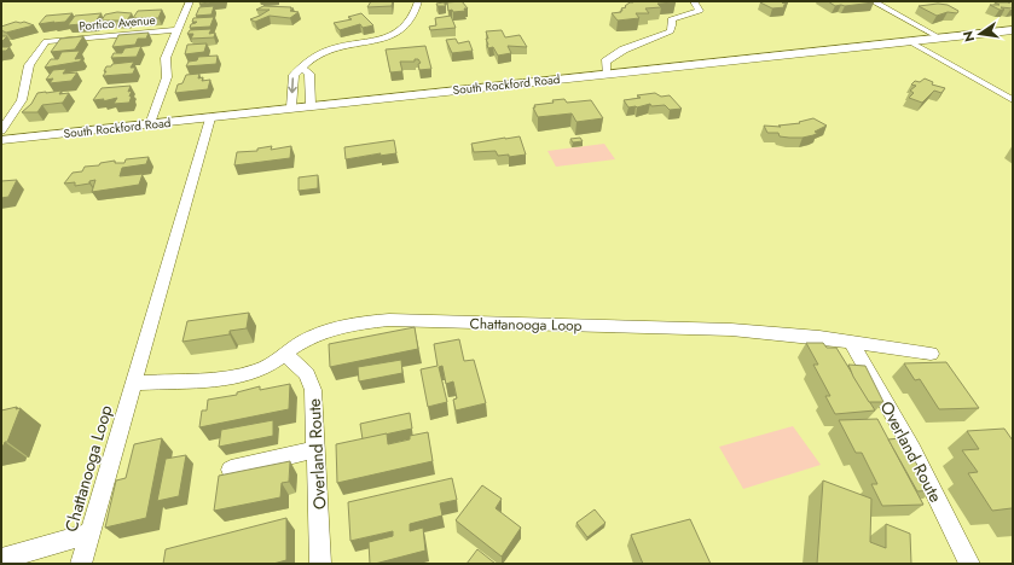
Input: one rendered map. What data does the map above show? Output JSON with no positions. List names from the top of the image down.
{
  "streets": {
    "street": [
      "Portico Avenue",
      "South Rockford Road",
      "Chattanooga Loop",
      "Overland Route"
    ]
  },
  "crossings": [
    ["South Rockford Road", "Chattanooga Loop"],
    ["Chattanooga Loop", "Overland Route"]
  ],
  "north": "left"
}
